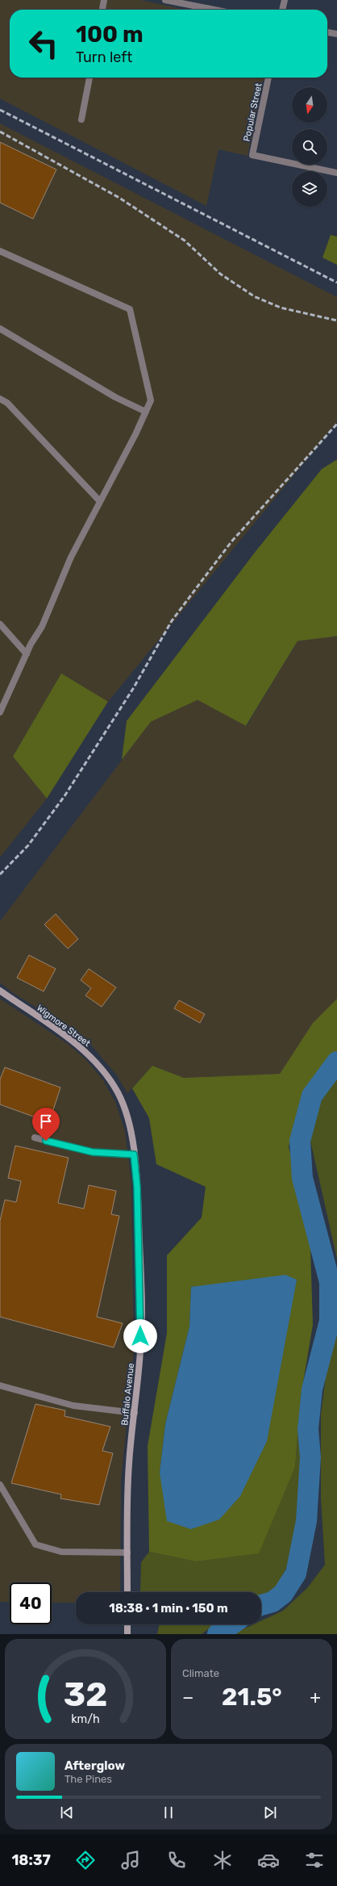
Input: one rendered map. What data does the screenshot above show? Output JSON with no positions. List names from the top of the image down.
{
  "streets": {
    "street": ["Popular Street", "Wigmore Street", "Buffalo Avenue"]
  },
  "crossings": [
    ["Wigmore Street", "Buffalo Avenue"]
  ],
  "north": "bottom",
  "page": {
    "turn": ["100 m", "Turn left"],
    "limit": "40",
    "trip": "18:38 · 1 min · 150 m",
    "tile": "Climate",
    "heat": ["−", "21.5°", "+"],
    "song": ["Afterglow", "The Pines"],
    "tabs": "18:37",
    "gauge": ["32", "km/h"]
  }
}
